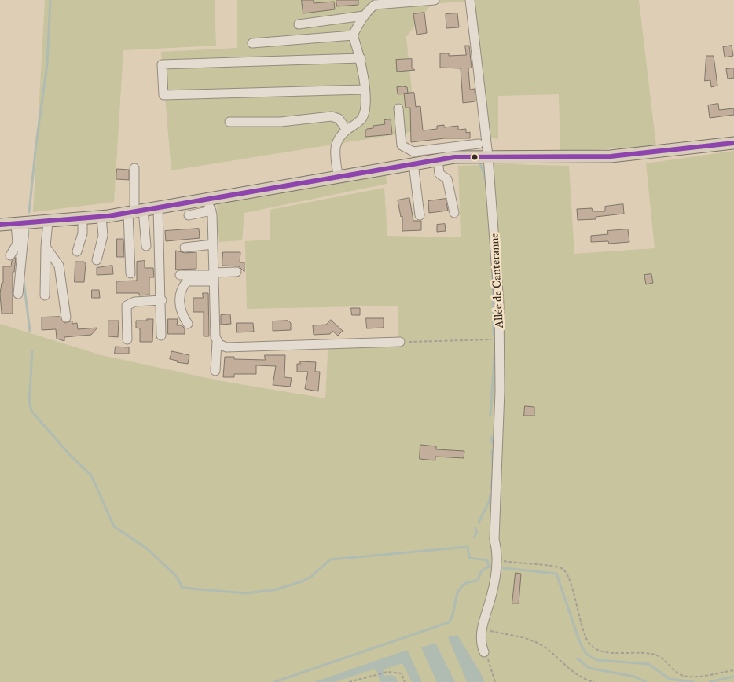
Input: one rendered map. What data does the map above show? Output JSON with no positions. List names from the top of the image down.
{
  "streets": {
    "street": ["Allée de Canteranne"]
  }
}
